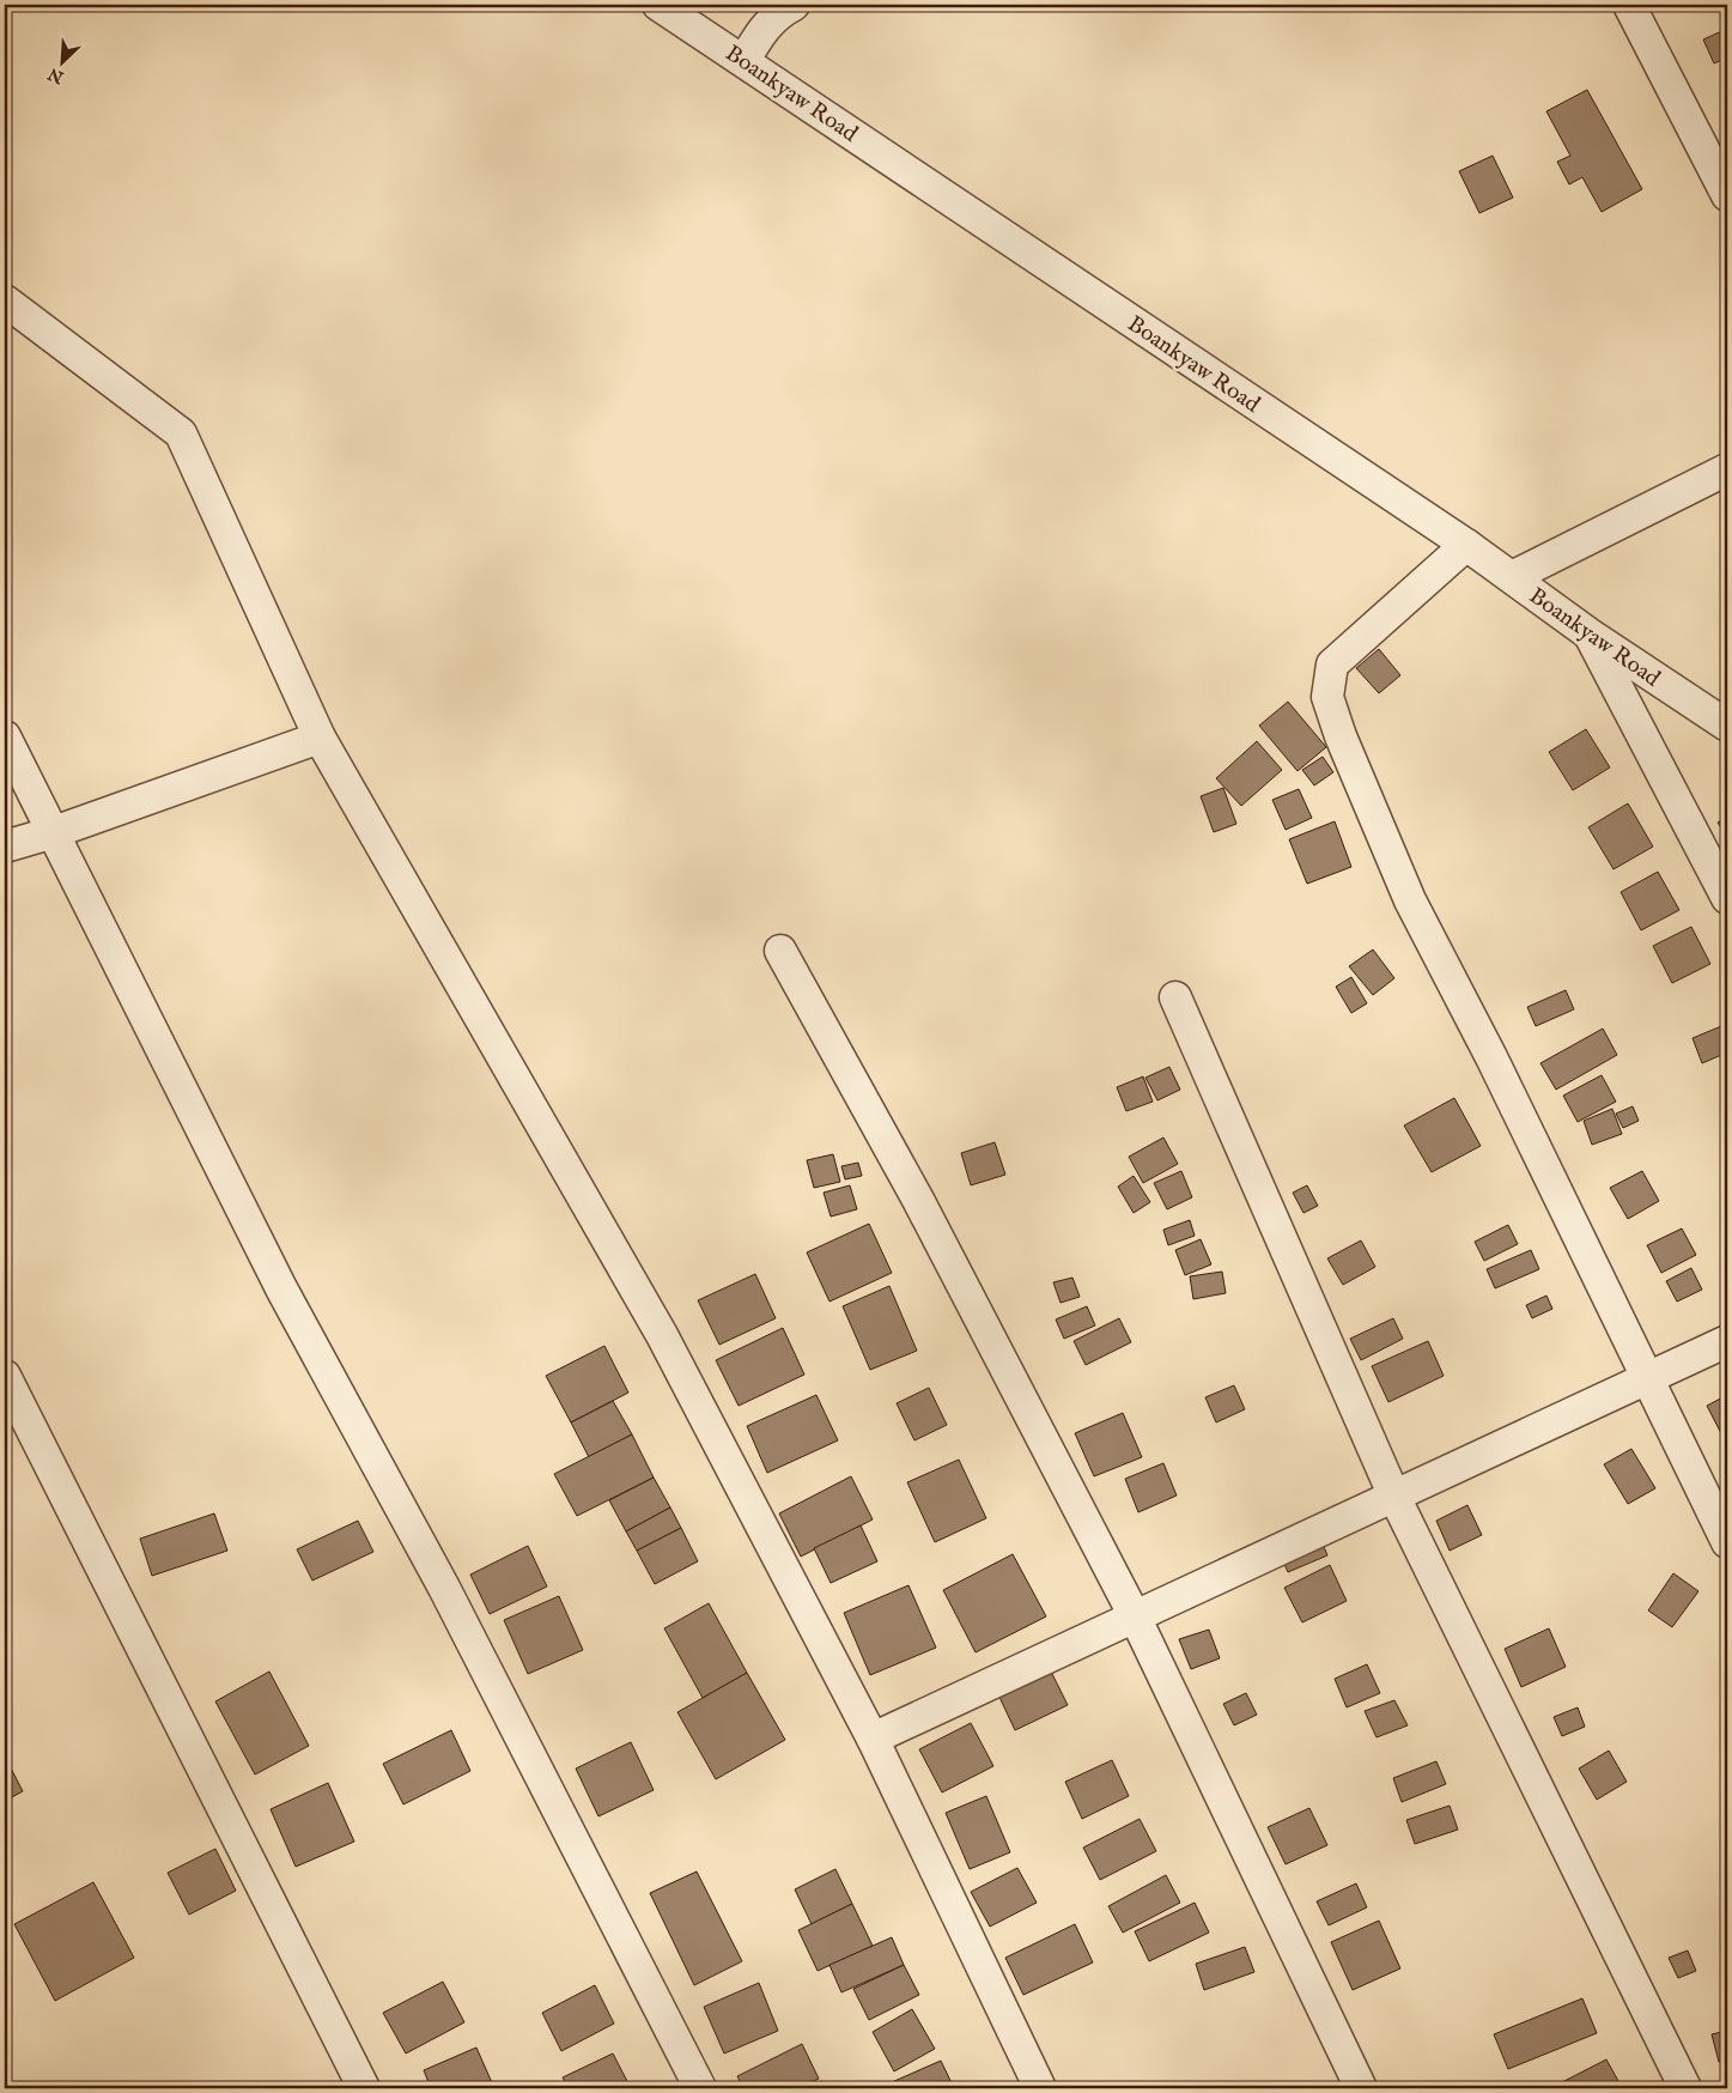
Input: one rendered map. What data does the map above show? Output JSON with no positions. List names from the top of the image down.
{
  "streets": {
    "street": ["Boankyaw Road"]
  },
  "north": "bottom left"
}
